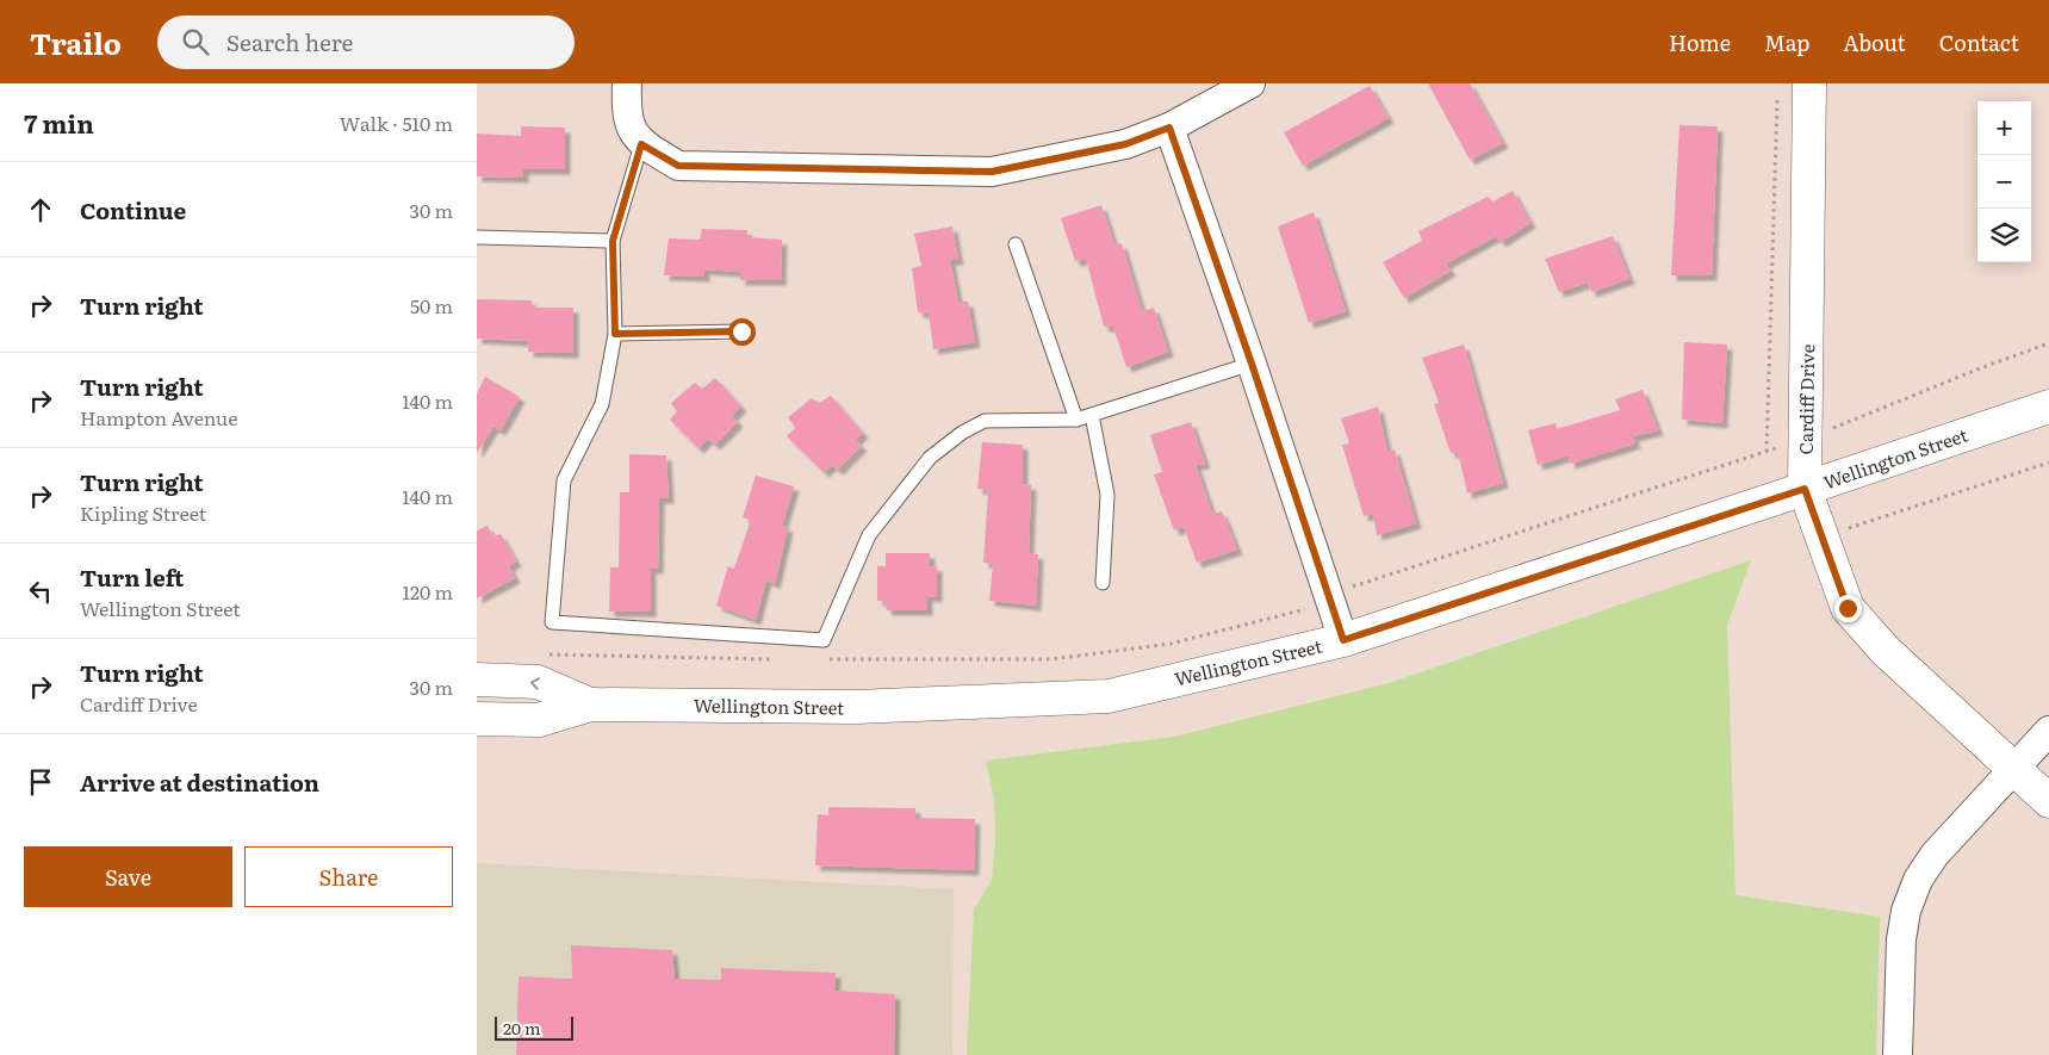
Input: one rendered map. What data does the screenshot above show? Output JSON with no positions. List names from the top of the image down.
{
  "streets": {
    "main road": ["Cardiff Drive", "Wellington Street"]
  },
  "crossings": [
    ["Cardiff Drive", "Wellington Street"]
  ],
  "scale_bar": "20 m",
  "page": {
    "header": "Trailo",
    "search": "Search here",
    "nav": [
      "Home",
      "Map",
      "About",
      "Contact"
    ],
    "heading": ["7 min", "Walk · 510 m"],
    "map_buttons": ["+", "−"],
    "list": [
      ["Continue", "30 m"],
      ["Turn right", "50 m"],
      ["Turn right", "Hampton Avenue", "140 m"],
      ["Turn right", "Kipling Street", "140 m"],
      ["Turn left", "Wellington Street", "120 m"],
      ["Turn right", "Cardiff Drive", "30 m"],
      "Arrive at destination"
    ],
    "buttons": ["Save", "Share"],
    "scale": "20 m"
  }
}
